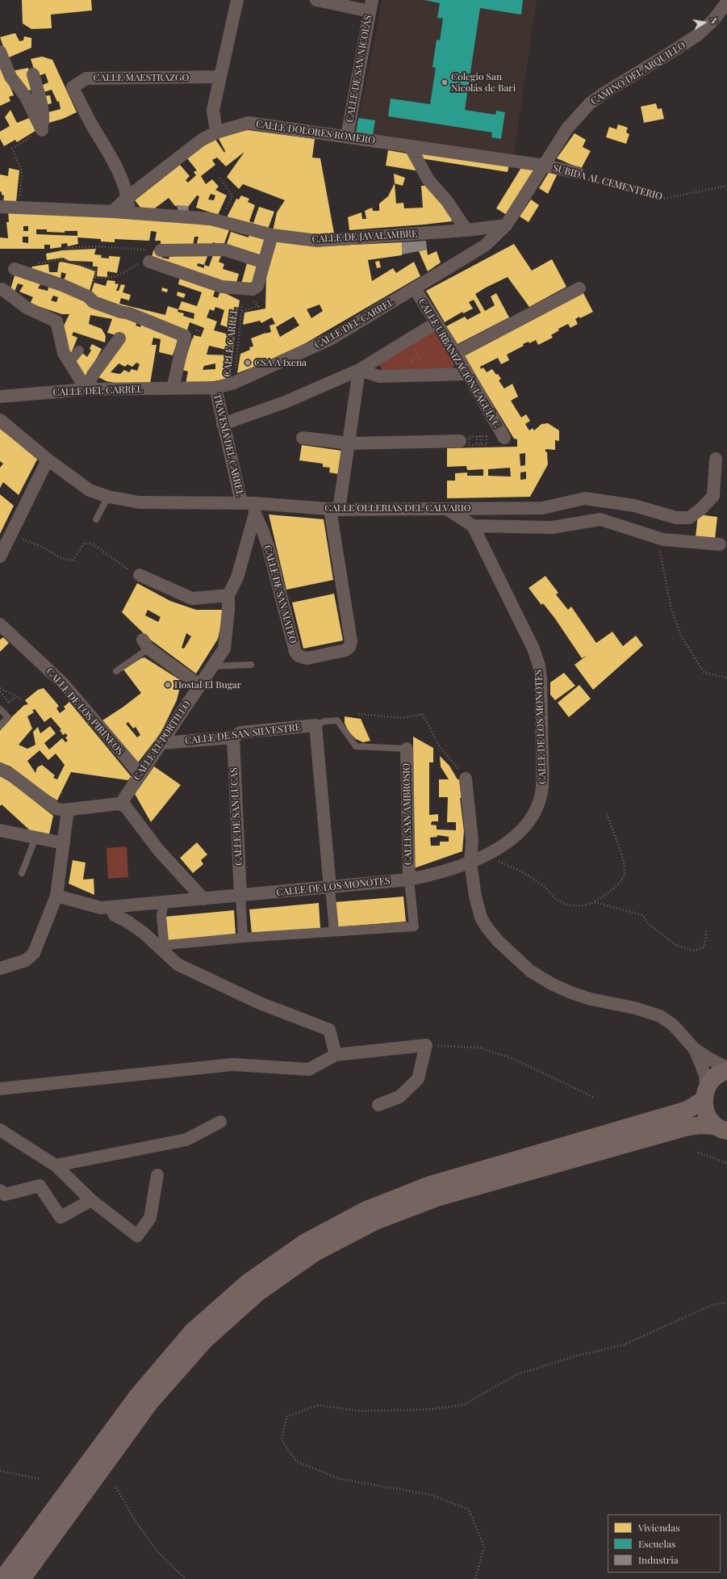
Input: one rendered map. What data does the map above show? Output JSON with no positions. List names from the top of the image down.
{
  "streets": {
    "street": [
      "CALLE DE SAN NICOLÁS",
      "CAMINO DEL ARQUILLO",
      "CALLE MAESTRAZGO",
      "CALLE DOLORES ROMERO",
      "SUBIDA AL CEMENTERIO",
      "CALLE DE JAVALAMBRE",
      "CALLE DEL CARREL",
      "CALLE URBANIZACIÓN LAGUÍA C",
      "TRAVESÍA DEL CARREL",
      "CALLE OLLERIAS DEL CALVARIO",
      "CALLE DE SAN MATEO",
      "CALLE DE LOS PIRINEOS",
      "CALLE DE LOS MONOTES",
      "CALLE DE SAN SILVESTRE",
      "CALLE EL PORTILLO",
      "CALLE SAN AMBROSIO",
      "CALLE DE SAN LUCAS"
    ],
    "path": ["CALLE CARREL"]
  },
  "crossings": [
    ["CALLE DE SAN NICOLÁS", "CALLE DOLORES ROMERO"],
    ["CAMINO DEL ARQUILLO", "CALLE DOLORES ROMERO"],
    ["CAMINO DEL ARQUILLO", "SUBIDA AL CEMENTERIO"],
    ["CAMINO DEL ARQUILLO", "CALLE DEL CARREL"],
    ["CALLE MAESTRAZGO", "CALLE DOLORES ROMERO"],
    ["CALLE DOLORES ROMERO", "SUBIDA AL CEMENTERIO"],
    ["CALLE DOLORES ROMERO", "CALLE DEL CARREL"],
    ["SUBIDA AL CEMENTERIO", "CALLE DEL CARREL"],
    ["CALLE DE JAVALAMBRE", "CALLE DEL CARREL"],
    ["CALLE DEL CARREL", "CALLE CARREL"],
    ["CALLE DEL CARREL", "CALLE URBANIZACIÓN LAGUÍA C"],
    ["CALLE DEL CARREL", "TRAVESÍA DEL CARREL"],
    ["TRAVESÍA DEL CARREL", "CALLE OLLERIAS DEL CALVARIO"],
    ["CALLE OLLERIAS DEL CALVARIO", "CALLE DE SAN MATEO"],
    ["CALLE OLLERIAS DEL CALVARIO", "CALLE EL PORTILLO"],
    ["CALLE DE SAN MATEO", "CALLE EL PORTILLO"],
    ["CALLE DE LOS PIRINEOS", "CALLE EL PORTILLO"],
    ["CALLE DE LOS MONOTES", "CALLE SAN AMBROSIO"],
    ["CALLE DE LOS MONOTES", "CALLE DE SAN LUCAS"],
    ["CALLE DE SAN SILVESTRE", "CALLE EL PORTILLO"],
    ["CALLE DE SAN SILVESTRE", "CALLE SAN AMBROSIO"],
    ["CALLE DE SAN SILVESTRE", "CALLE DE SAN LUCAS"]
  ],
  "places": ["Colegio San Nicolás de Bari", "CSA A Ixena", "Hostal El Bugar"],
  "legend": ["Viviendas", "Escuelas", "Industria"],
  "north": "right"
}
